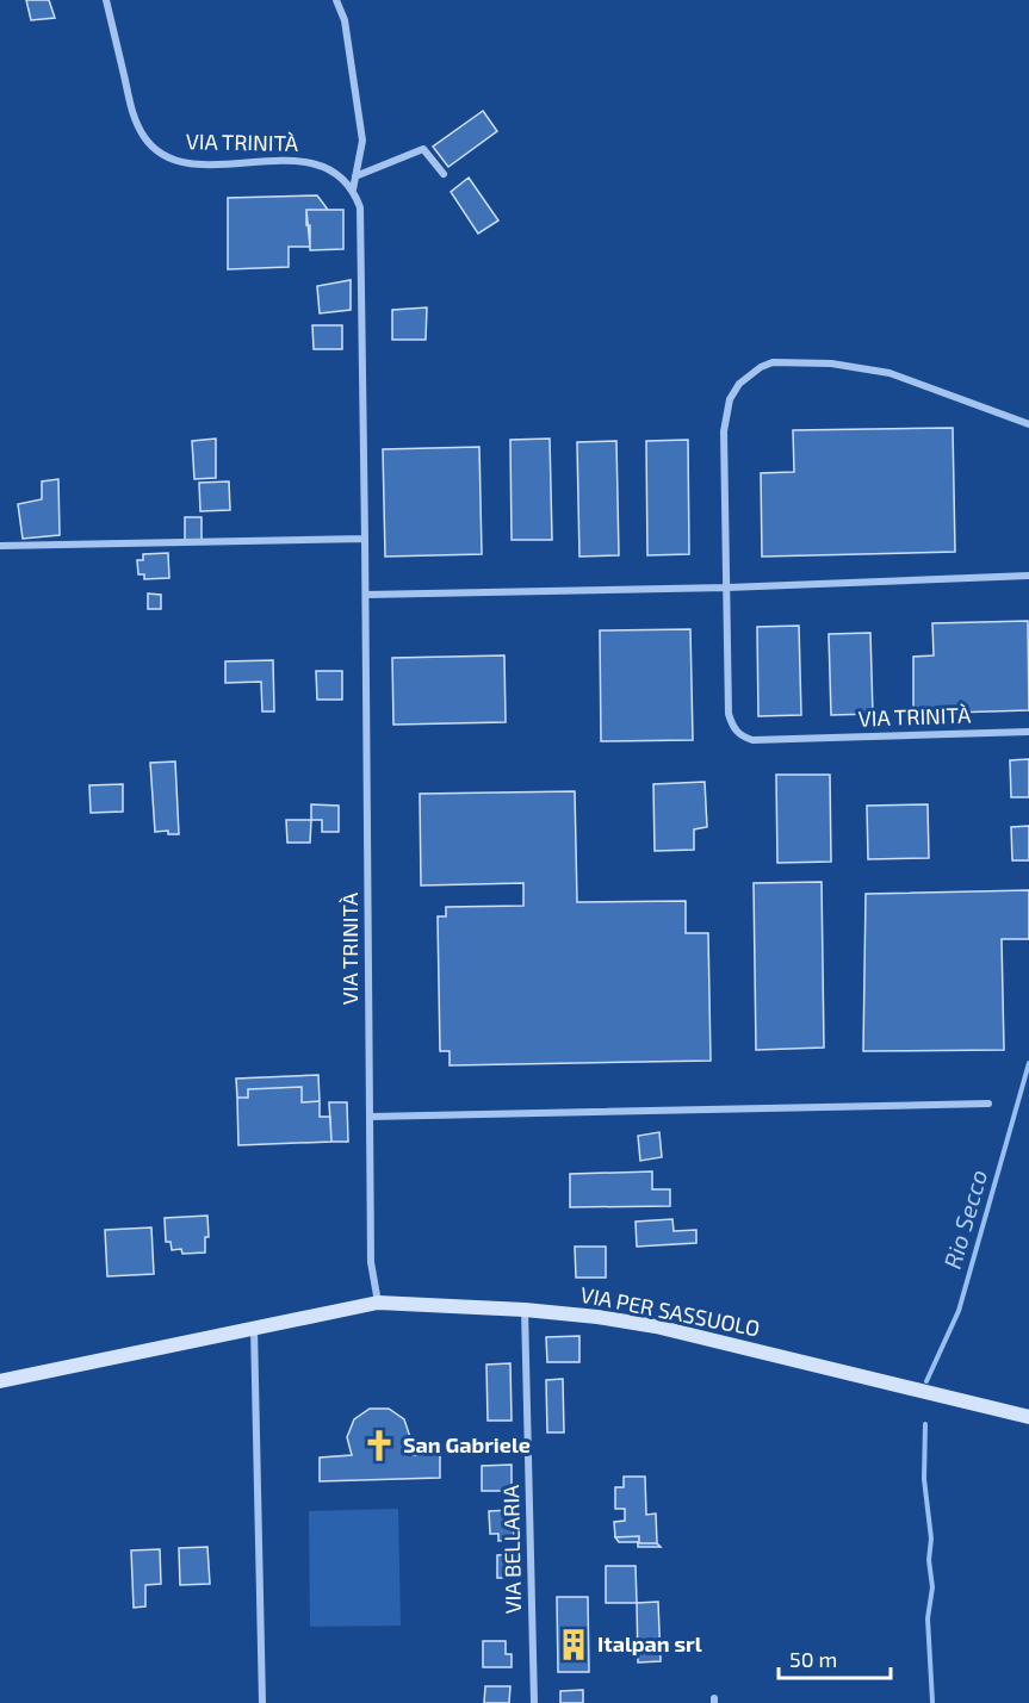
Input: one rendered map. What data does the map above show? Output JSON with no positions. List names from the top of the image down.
{
  "streets": {
    "main road": ["VIA PER SASSUOLO"],
    "street": ["VIA TRINITÀ", "VIA BELLARIA"]
  },
  "crossings": [
    ["VIA TRINITÀ", "VIA PER SASSUOLO"],
    ["VIA PER SASSUOLO", "VIA BELLARIA"]
  ],
  "water": ["Rio Secco"],
  "places": {
    "church": ["San Gabriele"],
    "building": ["Italpan srl"]
  },
  "scale_bar": "50 m"
}
